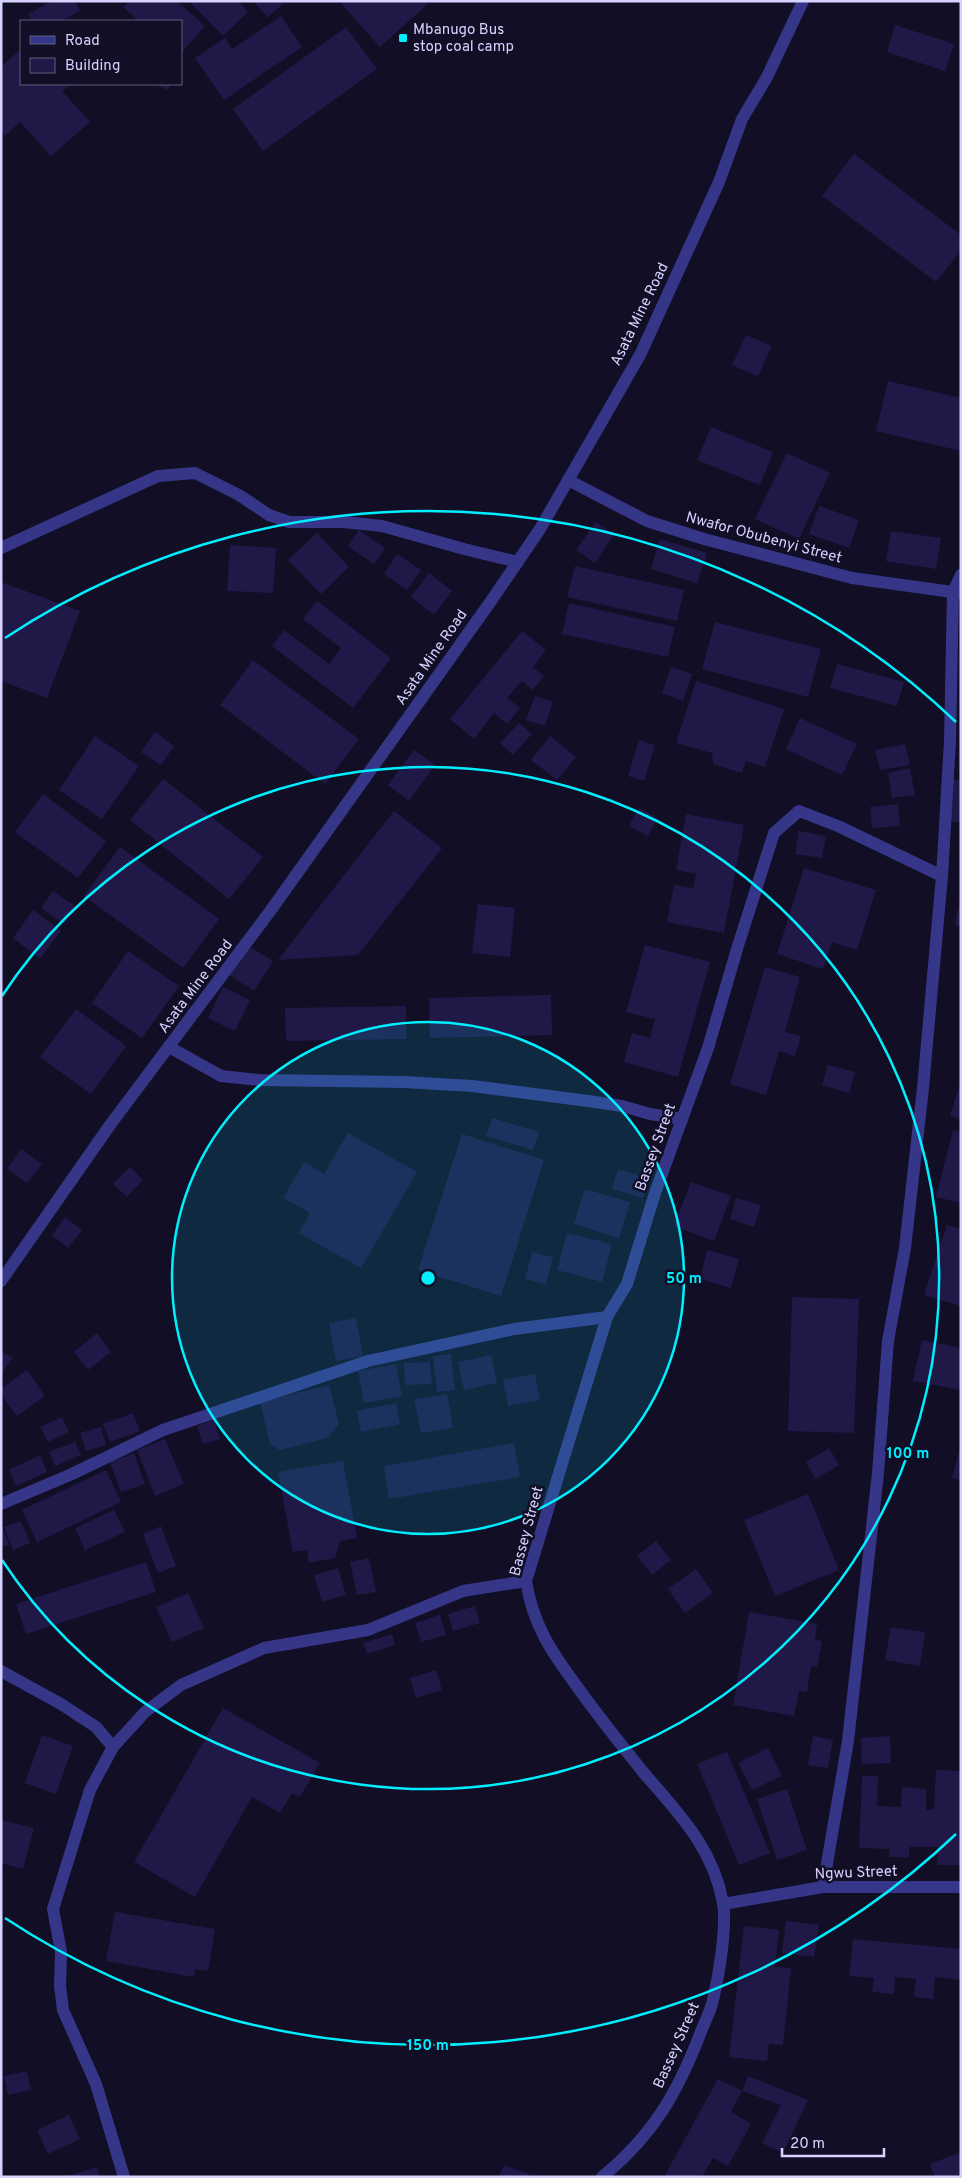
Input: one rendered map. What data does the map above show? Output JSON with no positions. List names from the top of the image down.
{
  "streets": {
    "street": [
      "Asata Mine Road",
      "Nwafor Obubenyi Street",
      "Bassey Street",
      "Ngwu Street"
    ]
  },
  "crossings": [
    ["Asata Mine Road", "Nwafor Obubenyi Street"],
    ["Bassey Street", "Ngwu Street"]
  ],
  "places": {
    "transit": ["Mbanugo Bus stop coal camp"]
  },
  "legend": ["Road", "Building"],
  "scale_bar": "20 m",
  "rings": ["50 m", "100 m", "150 m"]
}
